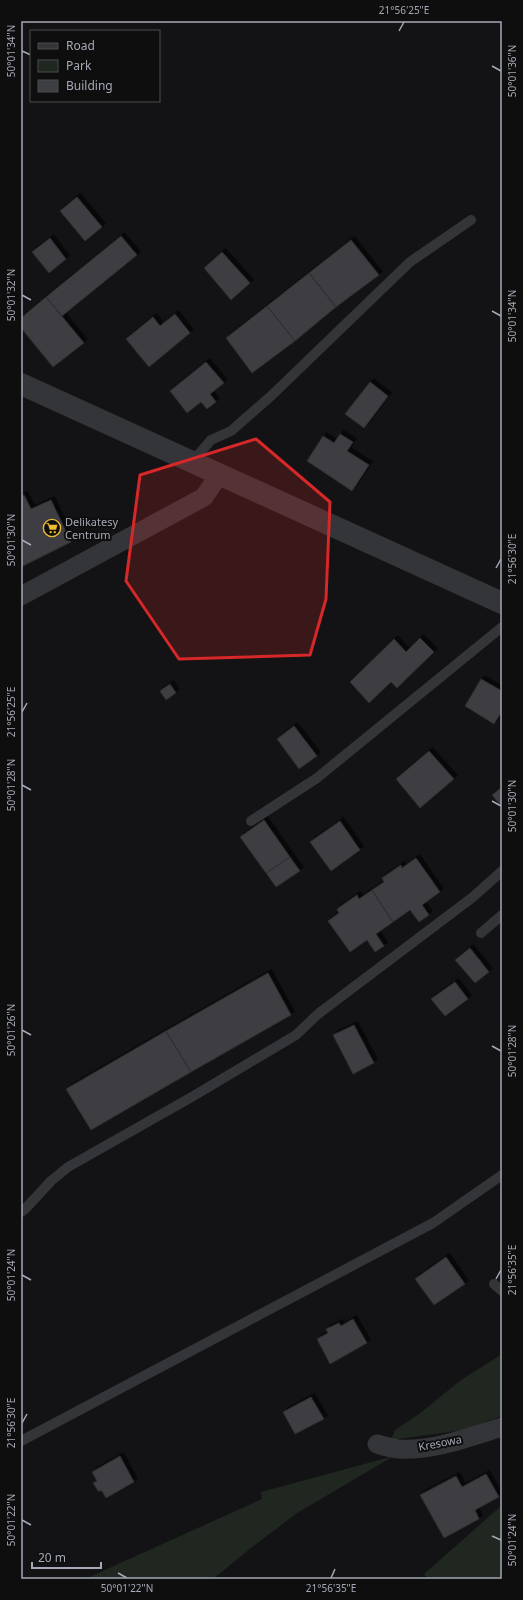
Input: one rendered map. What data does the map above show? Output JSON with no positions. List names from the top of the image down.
{
  "streets": {
    "street": ["Kresowa"]
  },
  "places": {
    "supermarket": ["Delikatesy Centrum"]
  },
  "legend": ["Road", "Park", "Building"],
  "scale_bar": "20 m",
  "coordinates": [
    "21°56'25\"E",
    "50°01'34\"N",
    "50°01'36\"N",
    "50°01'32\"N",
    "50°01'30\"N",
    "21°56'30\"E",
    "50°01'28\"N",
    "50°01'26\"N",
    "21°56'35\"E",
    "50°01'24\"N",
    "50°01'22\"N"
  ]
}
